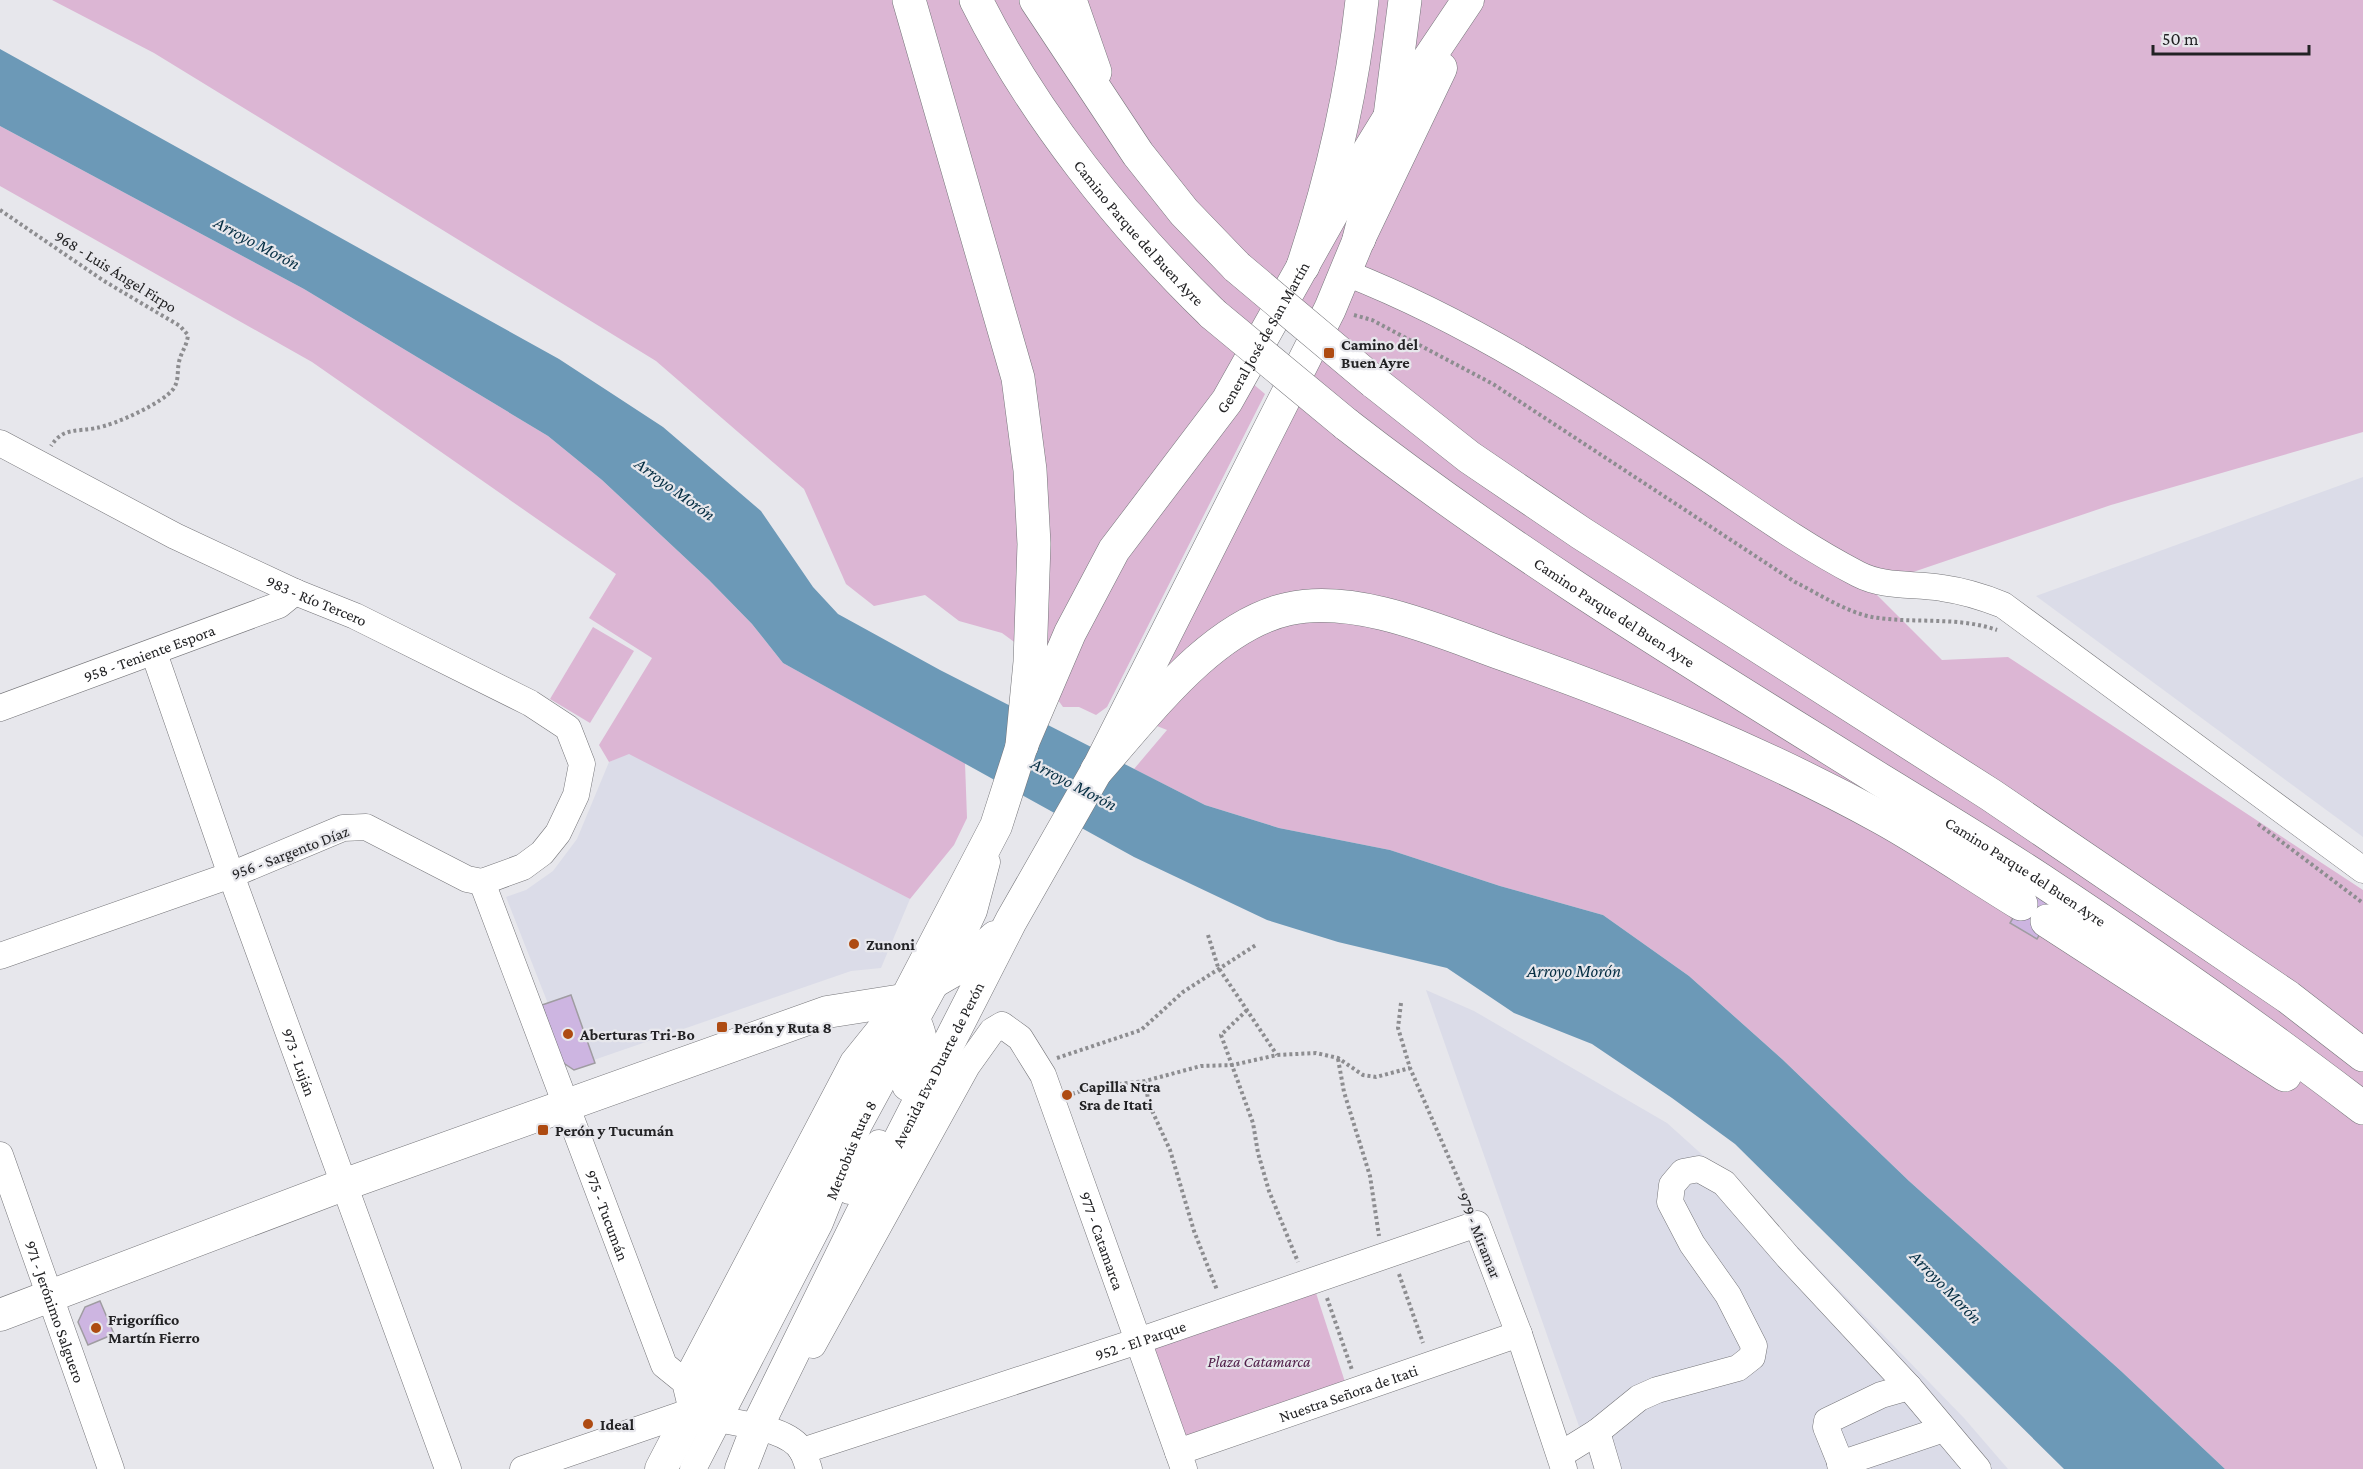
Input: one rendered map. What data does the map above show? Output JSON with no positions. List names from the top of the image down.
{
  "streets": {
    "highway": ["Camino Parque del Buen Ayre"],
    "main road": ["General José de San Martín", "Avenida Eva Duarte de Perón"],
    "street": [
      "983 - Río Tercero",
      "958 - Teniente Espora",
      "956 - Sargento Díaz",
      "973 - Luján",
      "Metrobús Ruta 8",
      "975 - Tucumán",
      "979 - Miramar",
      "977 - Catamarca",
      "971 - Jerónimo Salguero",
      "952 - El Parque",
      "Nuestra Señora de Itati"
    ],
    "path": ["968 - Luis Ángel Firpo"]
  },
  "crossings": [
    ["968 - Luis Ángel Firpo", "983 - Río Tercero"],
    ["983 - Río Tercero", "958 - Teniente Espora"],
    ["983 - Río Tercero", "956 - Sargento Díaz"],
    ["983 - Río Tercero", "975 - Tucumán"],
    ["958 - Teniente Espora", "973 - Luján"],
    ["956 - Sargento Díaz", "973 - Luján"],
    ["956 - Sargento Díaz", "975 - Tucumán"],
    ["Avenida Eva Duarte de Perón", "Metrobús Ruta 8"],
    ["Avenida Eva Duarte de Perón", "975 - Tucumán"],
    ["Avenida Eva Duarte de Perón", "977 - Catamarca"],
    ["975 - Tucumán", "952 - El Parque"],
    ["979 - Miramar", "952 - El Parque"],
    ["979 - Miramar", "Nuestra Señora de Itati"],
    ["977 - Catamarca", "952 - El Parque"],
    ["977 - Catamarca", "Nuestra Señora de Itati"]
  ],
  "water": ["Arroyo Morón"],
  "parks": ["Plaza Catamarca"],
  "places": {
    "transit": ["Camino del Buen Ayre", "Perón y Ruta 8", "Perón y Tucumán"],
    "other": [
      "Zunoni",
      "Aberturas Tri-Bo",
      "Capilla Ntra Sra de Itati",
      "Frigorífico Martín Fierro",
      "Ideal"
    ]
  },
  "scale_bar": "50 m"
}
